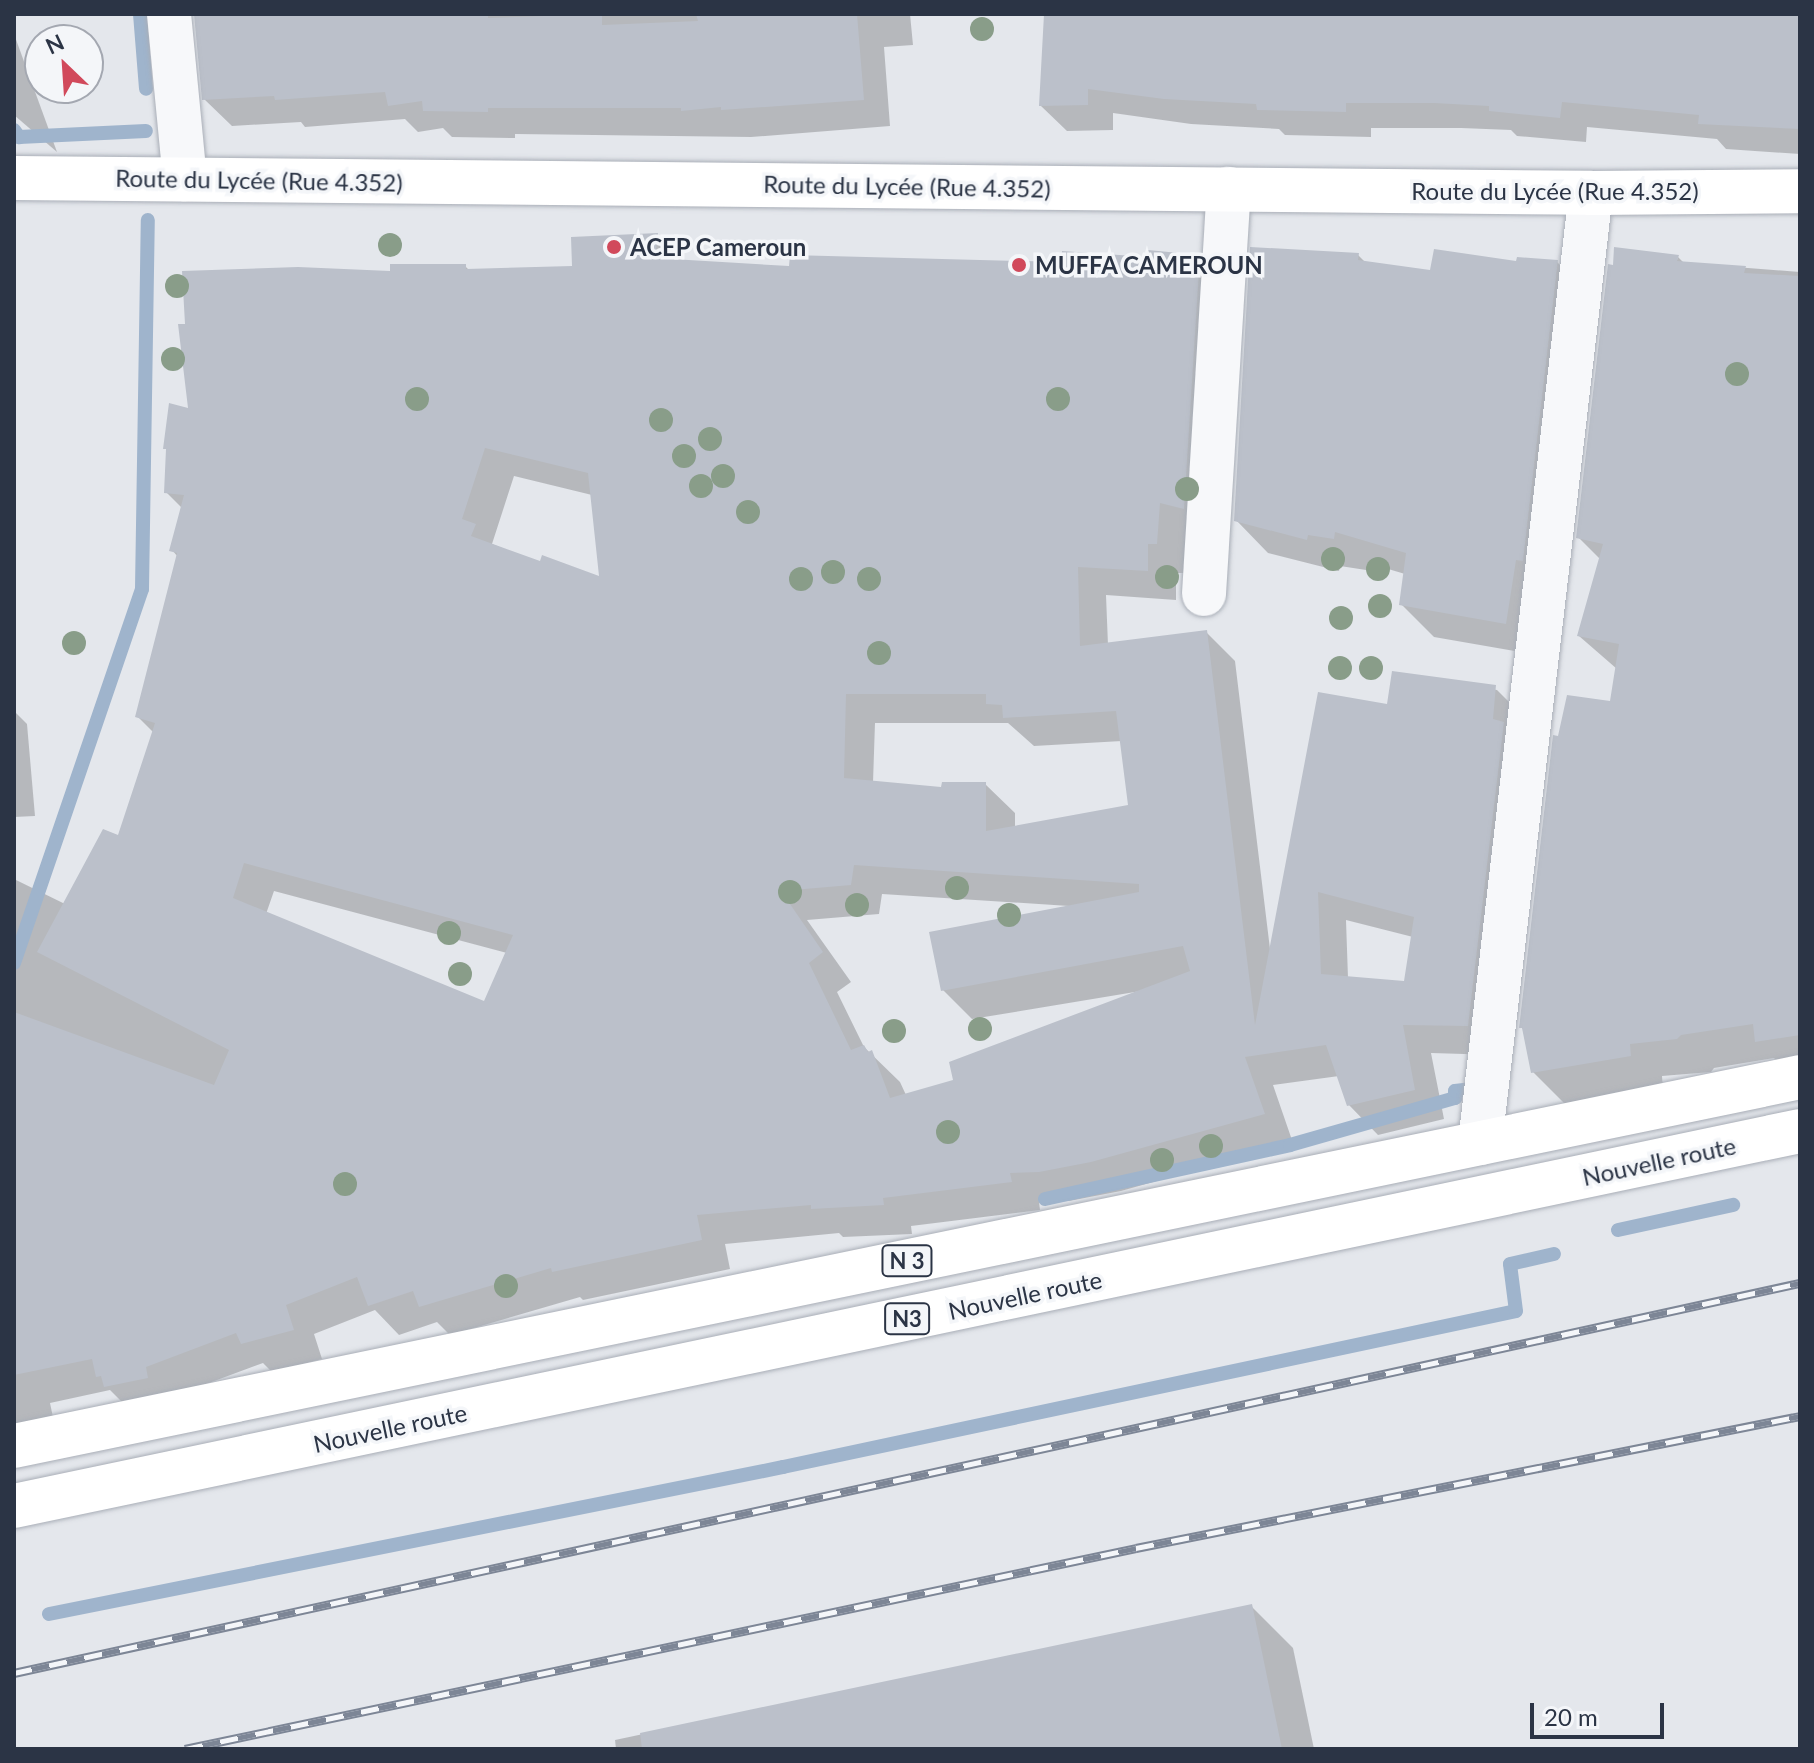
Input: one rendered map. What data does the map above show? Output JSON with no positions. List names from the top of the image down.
{
  "streets": {
    "main road": [
      "Route du Lycée (Rue 4.352)",
      "Nouvelle route",
      "N 3",
      "N3"
    ]
  },
  "places": ["ACEP Cameroun", "MUFFA CAMEROUN"],
  "scale_bar": "20 m",
  "north": "top left"
}
